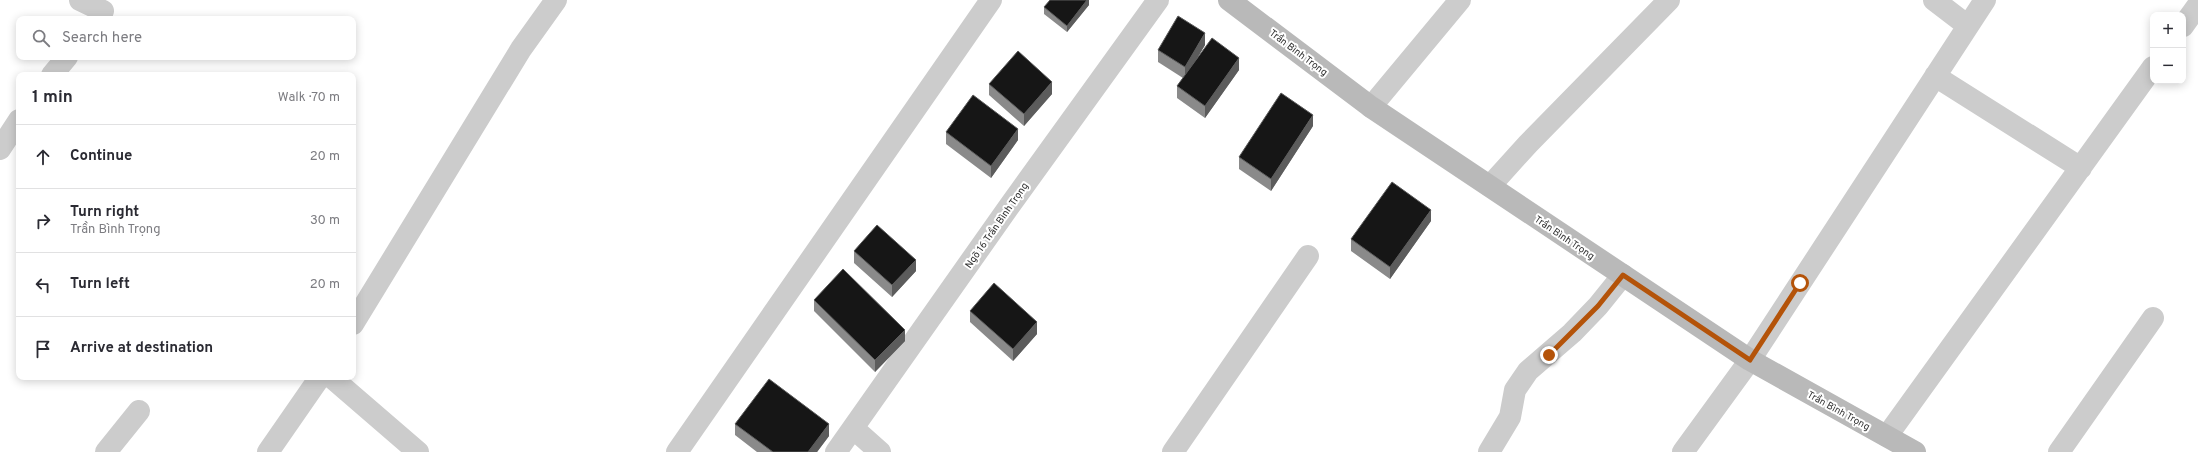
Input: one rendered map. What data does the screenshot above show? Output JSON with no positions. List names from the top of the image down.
{
  "streets": {
    "street": ["Trần Bình Trọng", "Ngõ 16 Trần Bình Trọng"]
  },
  "page": {
    "map_buttons": ["+", "−"],
    "search": "Search here",
    "heading": ["1 min", "Walk · 70 m"],
    "list": [
      ["Continue", "20 m"],
      ["Turn right", "Trần Bình Trọng", "30 m"],
      ["Turn left", "20 m"],
      "Arrive at destination"
    ]
  }
}
